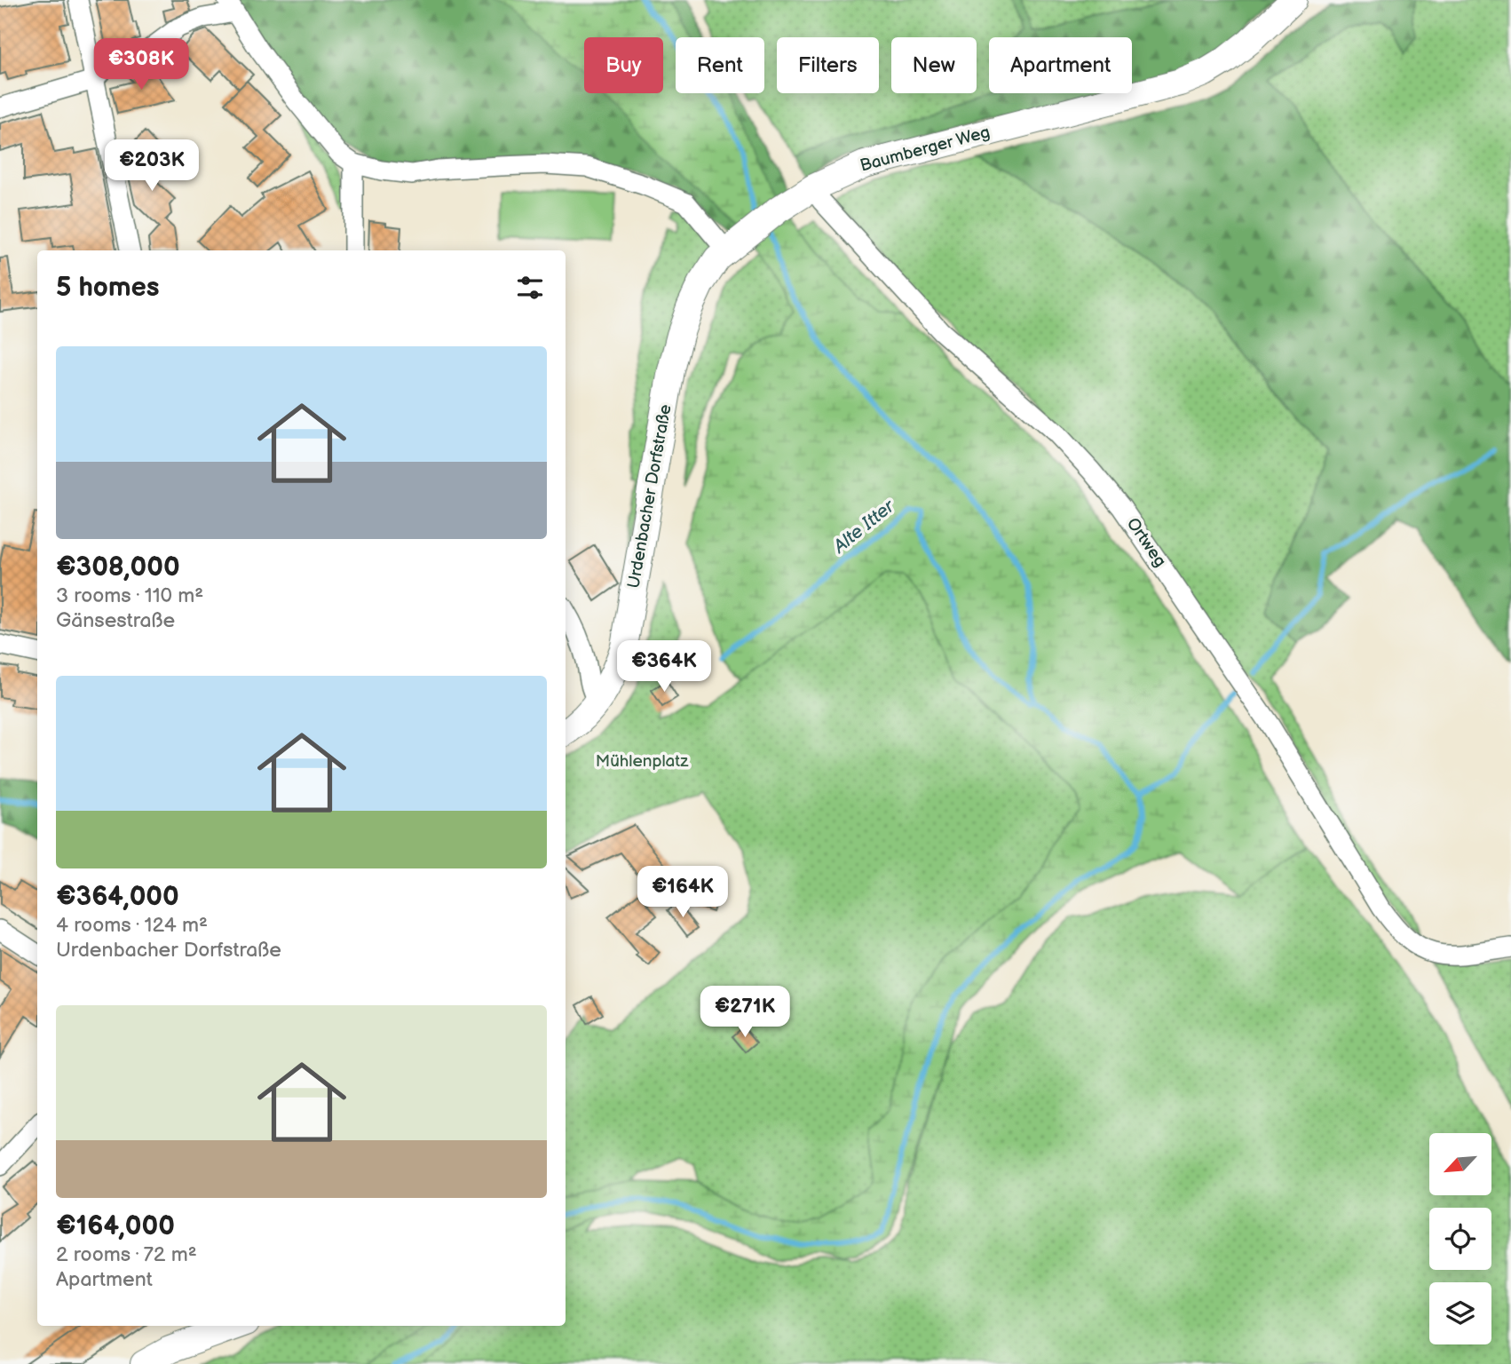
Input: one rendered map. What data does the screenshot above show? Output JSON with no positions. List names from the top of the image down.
{
  "streets": {
    "street": ["Baumberger Weg", "Urdenbacher Dorfstraße", "Ortweg"]
  },
  "crossings": [
    ["Baumberger Weg", "Urdenbacher Dorfstraße"],
    ["Baumberger Weg", "Ortweg"]
  ],
  "water": ["Alte Itter"],
  "parks": ["Mühlenplatz"],
  "north": "bottom left",
  "page": {
    "chip": [
      "Buy",
      "Rent",
      "Filters",
      "New",
      "Apartment"
    ],
    "price": [
      "€308K",
      "€203K",
      "€364K",
      "€164K",
      "€271K"
    ],
    "heading": "5 homes",
    "list": [
      {
        "name": "€308,000",
        "note": "3 rooms · 110 m² · Gänsestraße"
      },
      {
        "name": "€364,000",
        "note": "4 rooms · 124 m² · Urdenbacher Dorfstraße"
      },
      {
        "name": "€164,000",
        "note": "2 rooms · 72 m² · Apartment"
      }
    ]
  }
}
